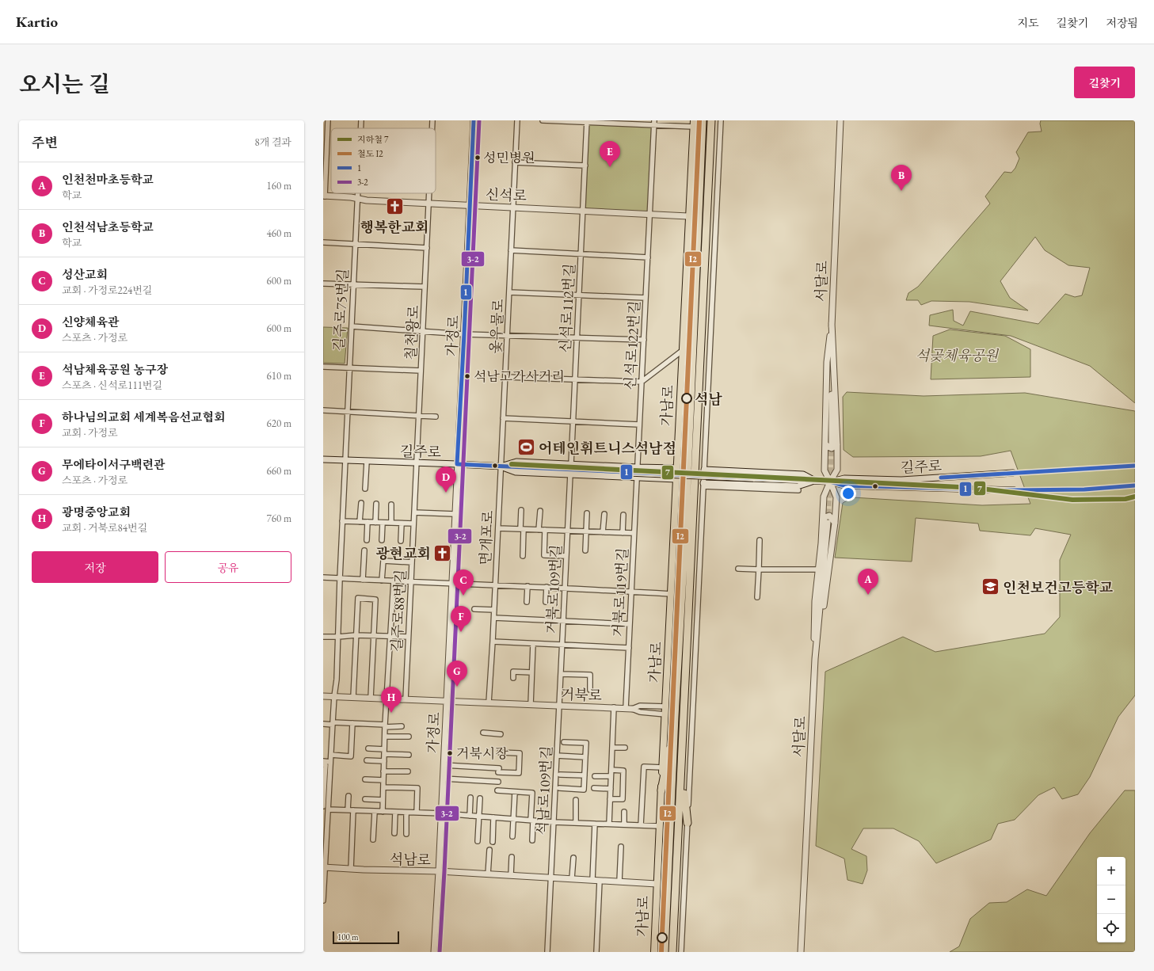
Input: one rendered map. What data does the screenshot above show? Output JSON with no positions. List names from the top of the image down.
{
  "streets": {
    "main road": ["가남로"],
    "street": [
      "신석로",
      "서달로",
      "신석로112번길",
      "길주로75번길",
      "옻우물로",
      "칠천왕로",
      "가정로",
      "신석로122번길",
      "길주로",
      "면개포로",
      "거북로109번길",
      "거북로119번길",
      "길주로88번길",
      "거북로",
      "석남로109번길",
      "석남로"
    ]
  },
  "crossings": [
    ["신석로", "신석로112번길"],
    ["신석로", "길주로75번길"],
    ["신석로", "옻우물로"],
    ["신석로", "칠천왕로"],
    ["신석로", "가정로"],
    ["신석로", "신석로122번길"],
    ["신석로", "가남로"],
    ["서달로", "길주로"],
    ["길주로75번길", "길주로"],
    ["길주로75번길", "거북로"],
    ["길주로75번길", "석남로"],
    ["옻우물로", "길주로"],
    ["옻우물로", "면개포로"],
    ["칠천왕로", "길주로"],
    ["칠천왕로", "길주로88번길"],
    ["가정로", "길주로"],
    ["가정로", "거북로"],
    ["가정로", "석남로"],
    ["신석로122번길", "거북로119번길"],
    ["가남로", "석남로"],
    ["길주로", "면개포로"],
    ["길주로", "길주로88번길"],
    ["면개포로", "거북로"],
    ["거북로109번길", "거북로"],
    ["거북로109번길", "석남로109번길"],
    ["거북로119번길", "거북로"],
    ["길주로88번길", "거북로"],
    ["거북로", "석남로109번길"],
    ["석남로109번길", "석남로"]
  ],
  "parks": ["석곶체육공원"],
  "places": {
    "other": [
      "성민병원",
      "석남고가사거리",
      "석남",
      "거북시장"
    ],
    "church": ["행복한교회", "광현교회"],
    "sports": ["어테인휘트니스석남점"],
    "school or university": ["인천보건고등학교"]
  },
  "lines": [
    "rail line I2",
    "transit line 1",
    "transit line 3-2",
    "metro line 7"
  ],
  "legend": [
    "지하철 7",
    "철도 I2",
    "1",
    "3-2"
  ],
  "scale_bar": "100 m",
  "page": {
    "header": "Kartio",
    "nav": ["지도", "길찾기", "저장됨"],
    "title": "오시는 길",
    "buttons": [
      "길찾기",
      ["저장", "공유"]
    ],
    "heading": ["주변", "8개 결과"],
    "pins": [
      "E",
      "B",
      "D",
      "A",
      "C",
      "F",
      "G",
      "H"
    ],
    "list": [
      {
        "mark": "A",
        "name": "인천천마초등학교",
        "note": "학교",
        "value": "160 m"
      },
      {
        "mark": "B",
        "name": "인천석남초등학교",
        "note": "학교",
        "value": "460 m"
      },
      {
        "mark": "C",
        "name": "성산교회",
        "note": "교회 · 가정로224번길",
        "value": "600 m"
      },
      {
        "mark": "D",
        "name": "신양체육관",
        "note": "스포츠 · 가정로",
        "value": "600 m"
      },
      {
        "mark": "E",
        "name": "석남체육공원 농구장",
        "note": "스포츠 · 신석로111번길",
        "value": "610 m"
      },
      {
        "mark": "F",
        "name": "하나님의교회 세계복음선교협회",
        "note": "교회 · 가정로",
        "value": "620 m"
      },
      {
        "mark": "G",
        "name": "무에타이서구백련관",
        "note": "스포츠 · 가정로",
        "value": "660 m"
      },
      {
        "mark": "H",
        "name": "광명중앙교회",
        "note": "교회 · 거북로84번길",
        "value": "760 m"
      }
    ],
    "map_buttons": ["+", "−"],
    "scale": "100 m"
  }
}
